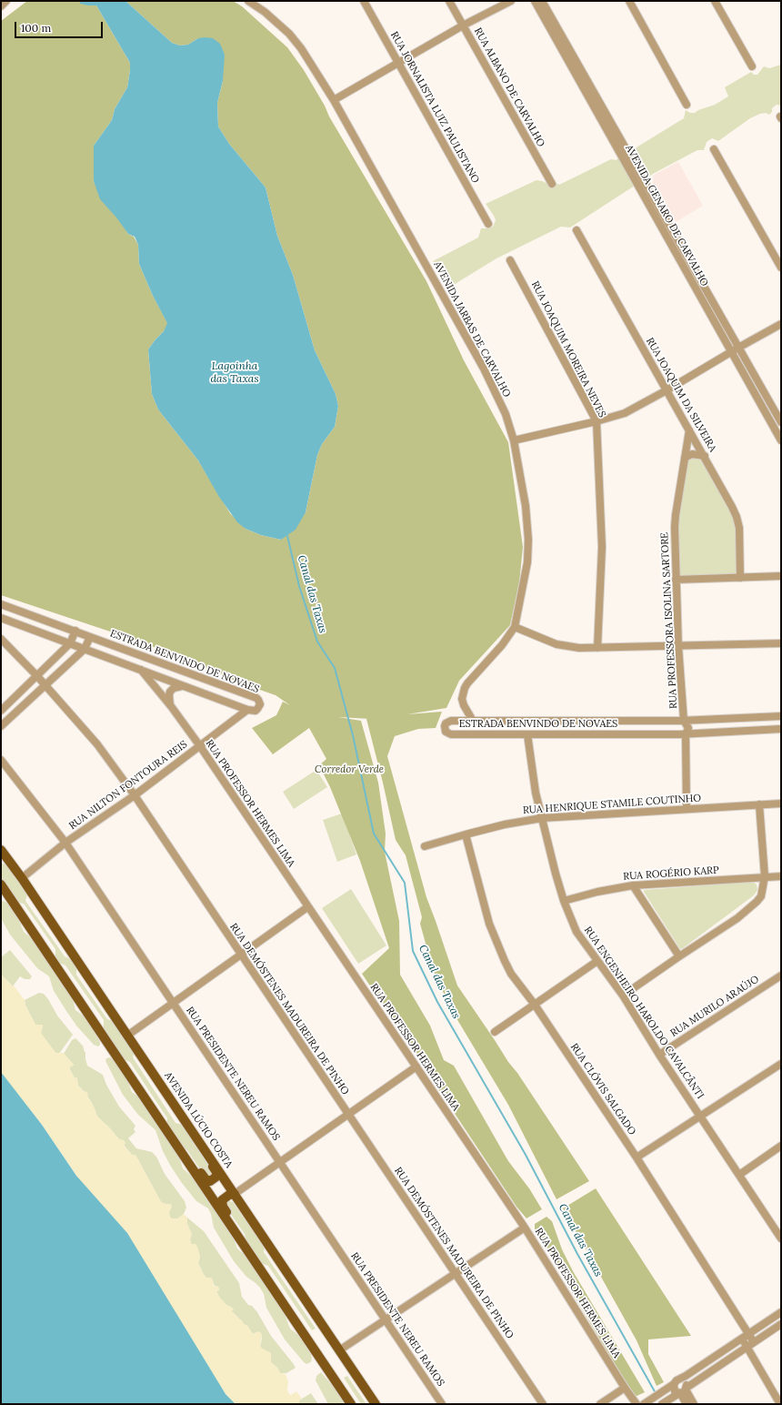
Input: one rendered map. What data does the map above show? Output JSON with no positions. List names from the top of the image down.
{
  "streets": {
    "main road": ["AVENIDA LÚCIO COSTA"],
    "street": [
      "RUA ALBANO DE CARVALHO",
      "RUA JORNALISTA LUIZ PAULISTANO",
      "AVENIDA GENARO DE CARVALHO",
      "AVENIDA JARBAS DE CARVALHO",
      "RUA JOAQUIM MOREIRA NEVES",
      "RUA JOAQUIM DA SILVEIRA",
      "RUA PROFESSORA ISOLINA SARTORE",
      "ESTRADA BENVINDO DE NOVAES",
      "RUA NILTON FONTOURA REIS",
      "RUA PROFESSOR HERMES LIMA",
      "RUA HENRIQUE STAMILE COUTINHO",
      "RUA ROGÉRIO KARP",
      "RUA MURILO ARAÚJO",
      "RUA DEMÓSTENES MADUREIRA DE PINHO",
      "RUA ENGENHEIRO HAROLDO CAVALCÂNTI",
      "RUA PRESIDENTE NEREU RAMOS",
      "RUA CLÓVIS SALGADO"
    ]
  },
  "crossings": [
    ["AVENIDA JARBAS DE CARVALHO", "ESTRADA BENVINDO DE NOVAES"],
    ["RUA JOAQUIM DA SILVEIRA", "RUA PROFESSORA ISOLINA SARTORE"],
    ["RUA PROFESSORA ISOLINA SARTORE", "ESTRADA BENVINDO DE NOVAES"],
    ["RUA PROFESSORA ISOLINA SARTORE", "RUA HENRIQUE STAMILE COUTINHO"],
    ["ESTRADA BENVINDO DE NOVAES", "RUA NILTON FONTOURA REIS"],
    ["ESTRADA BENVINDO DE NOVAES", "RUA ENGENHEIRO HAROLDO CAVALCÂNTI"],
    ["RUA NILTON FONTOURA REIS", "RUA PROFESSOR HERMES LIMA"],
    ["RUA NILTON FONTOURA REIS", "RUA DEMÓSTENES MADUREIRA DE PINHO"],
    ["RUA NILTON FONTOURA REIS", "RUA PRESIDENTE NEREU RAMOS"],
    ["RUA NILTON FONTOURA REIS", "AVENIDA LÚCIO COSTA"],
    ["RUA HENRIQUE STAMILE COUTINHO", "RUA ENGENHEIRO HAROLDO CAVALCÂNTI"],
    ["RUA HENRIQUE STAMILE COUTINHO", "RUA CLÓVIS SALGADO"],
    ["RUA ROGÉRIO KARP", "RUA ENGENHEIRO HAROLDO CAVALCÂNTI"],
    ["RUA MURILO ARAÚJO", "RUA ENGENHEIRO HAROLDO CAVALCÂNTI"]
  ],
  "water": ["Lagoinha das Taxas", "Canal das Taxas"],
  "parks": ["Corredor Verde"],
  "scale_bar": "100 m"
}
